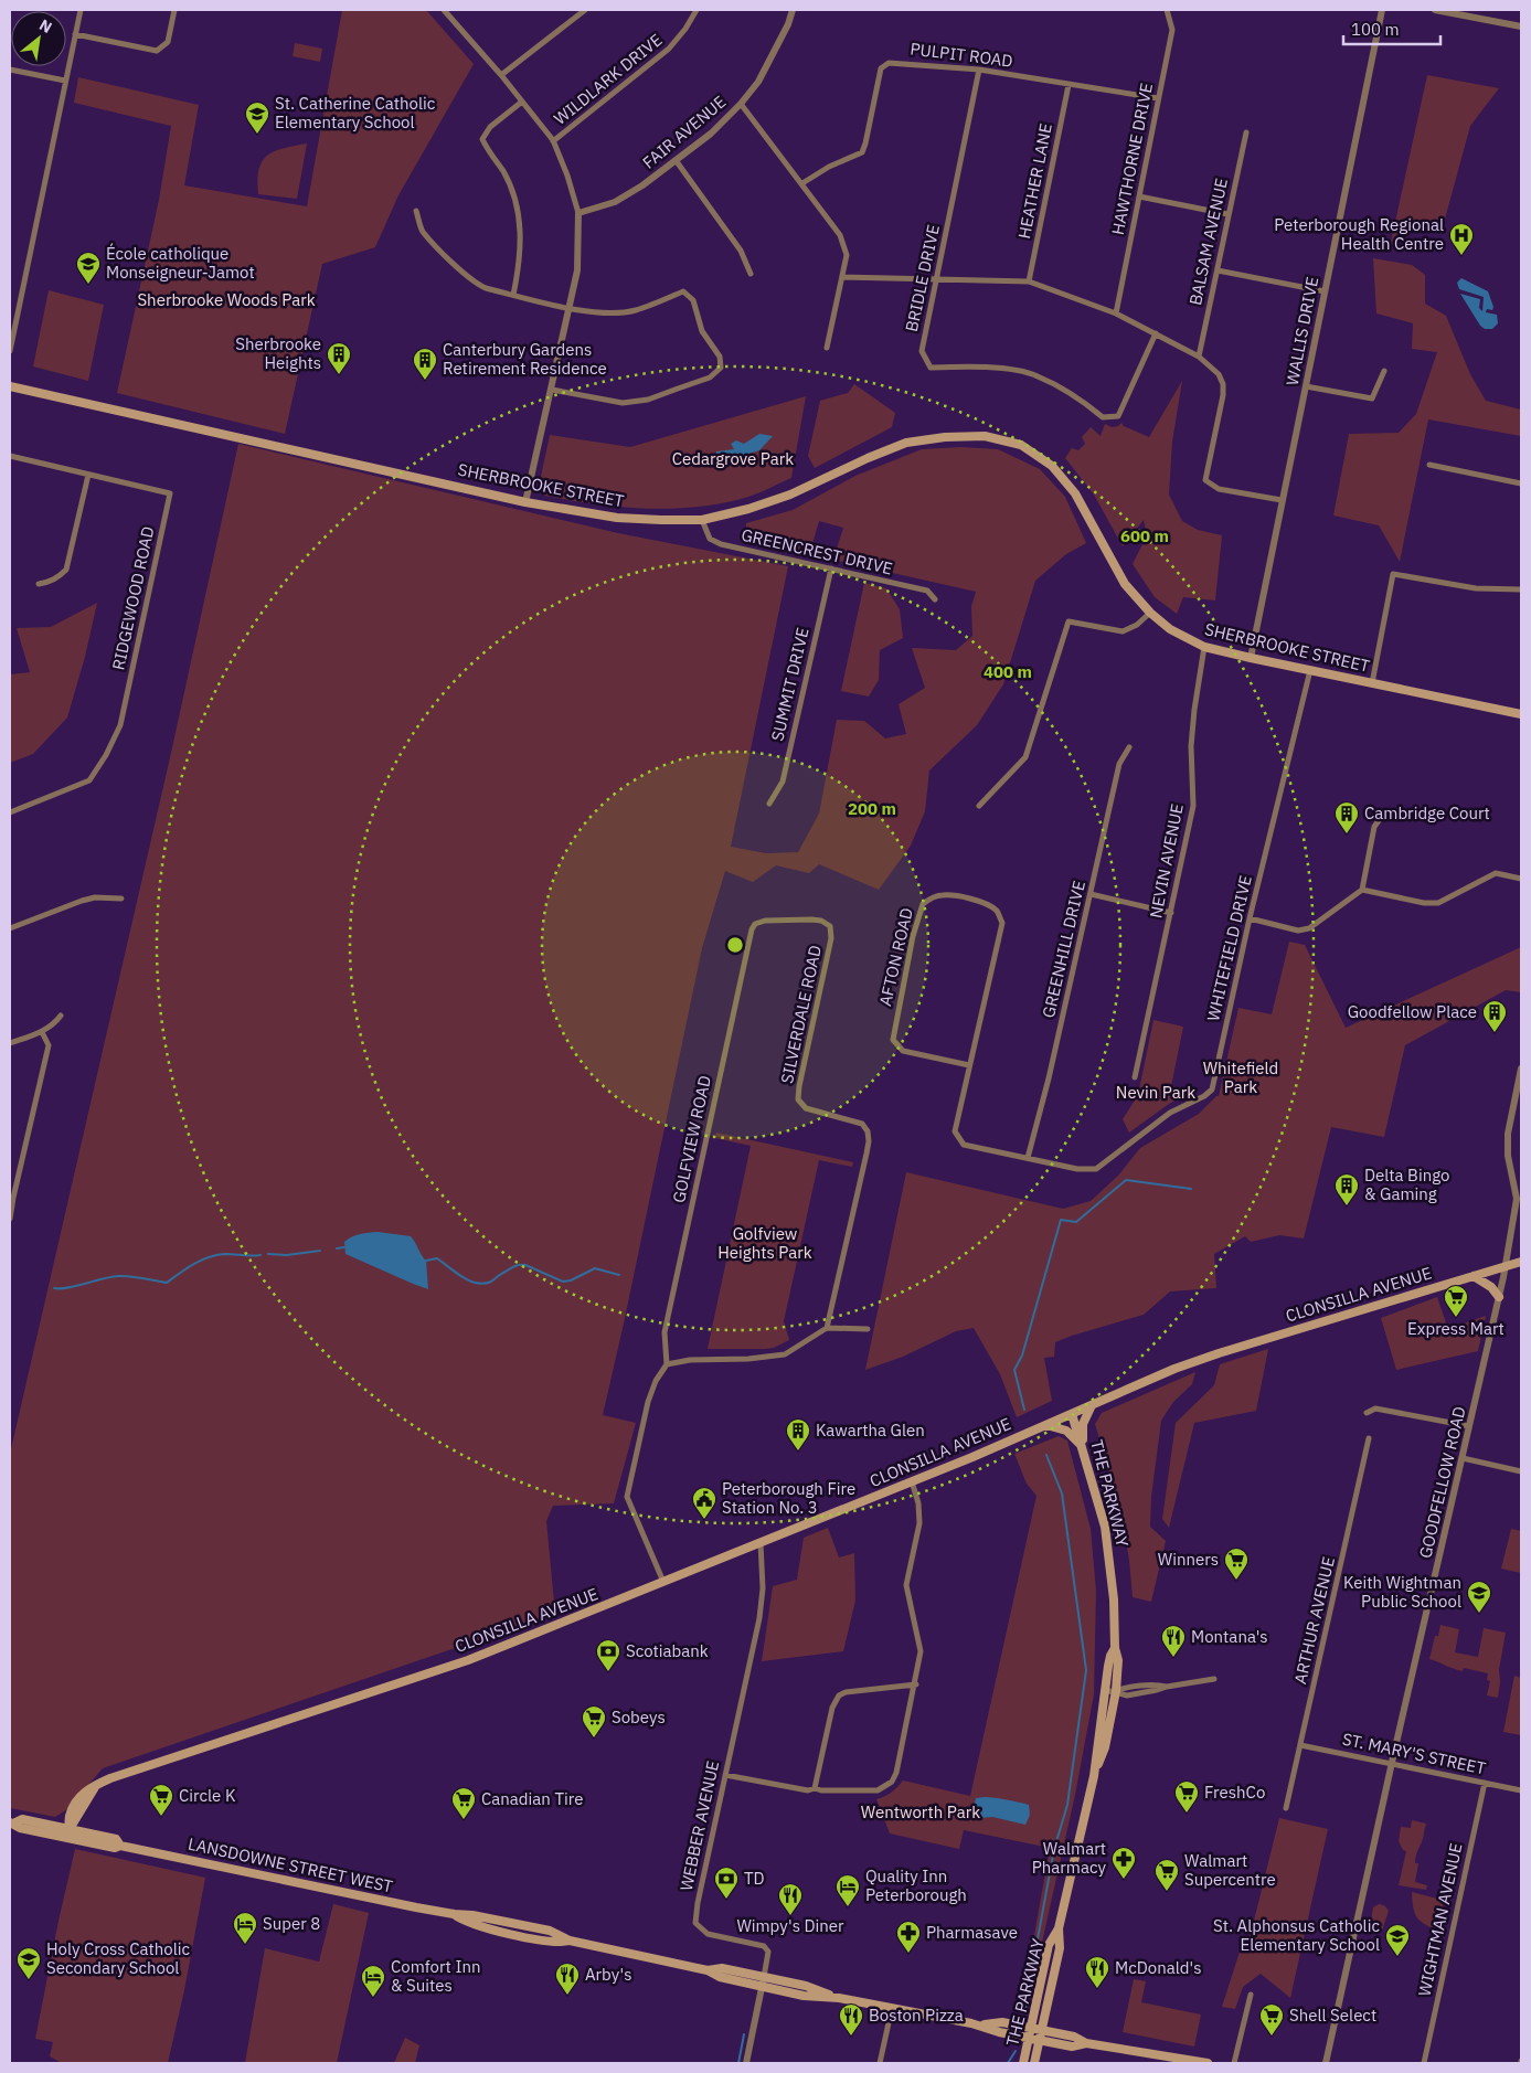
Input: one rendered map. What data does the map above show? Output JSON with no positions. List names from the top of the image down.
{
  "streets": {
    "main road": [
      "SHERBROOKE STREET",
      "CLONSILLA AVENUE",
      "THE PARKWAY",
      "LANSDOWNE STREET WEST"
    ],
    "street": [
      "PULPIT ROAD",
      "WILDLARK DRIVE",
      "FAIR AVENUE",
      "HAWTHORNE DRIVE",
      "HEATHER LANE",
      "BALSAM AVENUE",
      "BRIDLE DRIVE",
      "WALLIS DRIVE",
      "GREENCREST DRIVE",
      "RIDGEWOOD ROAD",
      "SUMMIT DRIVE",
      "NEVIN AVENUE",
      "WHITEFIELD DRIVE",
      "GREENHILL DRIVE",
      "AFTON ROAD",
      "SILVERDALE ROAD",
      "GOLFVIEW ROAD",
      "GOODFELLOW ROAD",
      "ARTHUR AVENUE",
      "ST. MARY'S STREET",
      "WEBBER AVENUE",
      "WIGHTMAN AVENUE"
    ]
  },
  "crossings": [
    ["PULPIT ROAD", "HAWTHORNE DRIVE"],
    ["PULPIT ROAD", "HEATHER LANE"],
    ["PULPIT ROAD", "BRIDLE DRIVE"],
    ["WALLIS DRIVE", "SHERBROOKE STREET"],
    ["SHERBROOKE STREET", "GREENCREST DRIVE"],
    ["SHERBROOKE STREET", "NEVIN AVENUE"],
    ["SHERBROOKE STREET", "WHITEFIELD DRIVE"],
    ["GREENCREST DRIVE", "SUMMIT DRIVE"],
    ["WHITEFIELD DRIVE", "AFTON ROAD"],
    ["GREENHILL DRIVE", "AFTON ROAD"],
    ["SILVERDALE ROAD", "GOLFVIEW ROAD"],
    ["CLONSILLA AVENUE", "GOODFELLOW ROAD"],
    ["CLONSILLA AVENUE", "THE PARKWAY"],
    ["CLONSILLA AVENUE", "WEBBER AVENUE"],
    ["CLONSILLA AVENUE", "LANSDOWNE STREET WEST"],
    ["GOODFELLOW ROAD", "ST. MARY'S STREET"],
    ["THE PARKWAY", "LANSDOWNE STREET WEST"],
    ["ARTHUR AVENUE", "ST. MARY'S STREET"],
    ["ST. MARY'S STREET", "WIGHTMAN AVENUE"],
    ["WEBBER AVENUE", "LANSDOWNE STREET WEST"]
  ],
  "parks": [
    "Sherbrooke Woods Park",
    "Cedargrove Park",
    "Whitefield Park",
    "Nevin Park",
    "Golfview Heights Park",
    "Wentworth Park"
  ],
  "places": {
    "school or university": [
      "St. Catherine Catholic Elementary School",
      "École catholique Monseigneur-Jamot",
      "Keith Wightman Public School",
      "St. Alphonsus Catholic Elementary School",
      "Holy Cross Catholic Secondary School"
    ],
    "hospital": ["Peterborough Regional Health Centre"],
    "building": [
      "Sherbrooke Heights",
      "Canterbury Gardens Retirement Residence",
      "Cambridge Court",
      "Goodfellow Place",
      "Delta Bingo & Gaming",
      "Kawartha Glen"
    ],
    "supermarket": [
      "Express Mart",
      "Winners",
      "Sobeys",
      "FreshCo",
      "Circle K",
      "Canadian Tire",
      "Walmart Supercentre",
      "Shell Select"
    ],
    "public building": ["Peterborough Fire Station No. 3"],
    "restaurant": [
      "Montana's",
      "Wimpy's Diner",
      "McDonald's",
      "Arby's",
      "Boston Pizza"
    ],
    "bank": ["Scotiabank", "TD"],
    "pharmacy": ["Walmart Pharmacy", "Pharmasave"],
    "hotel": ["Quality Inn Peterborough", "Super 8", "Comfort Inn & Suites"]
  },
  "scale_bar": "100 m",
  "north": "top right",
  "rings": ["600 m", "400 m", "200 m"]
}
